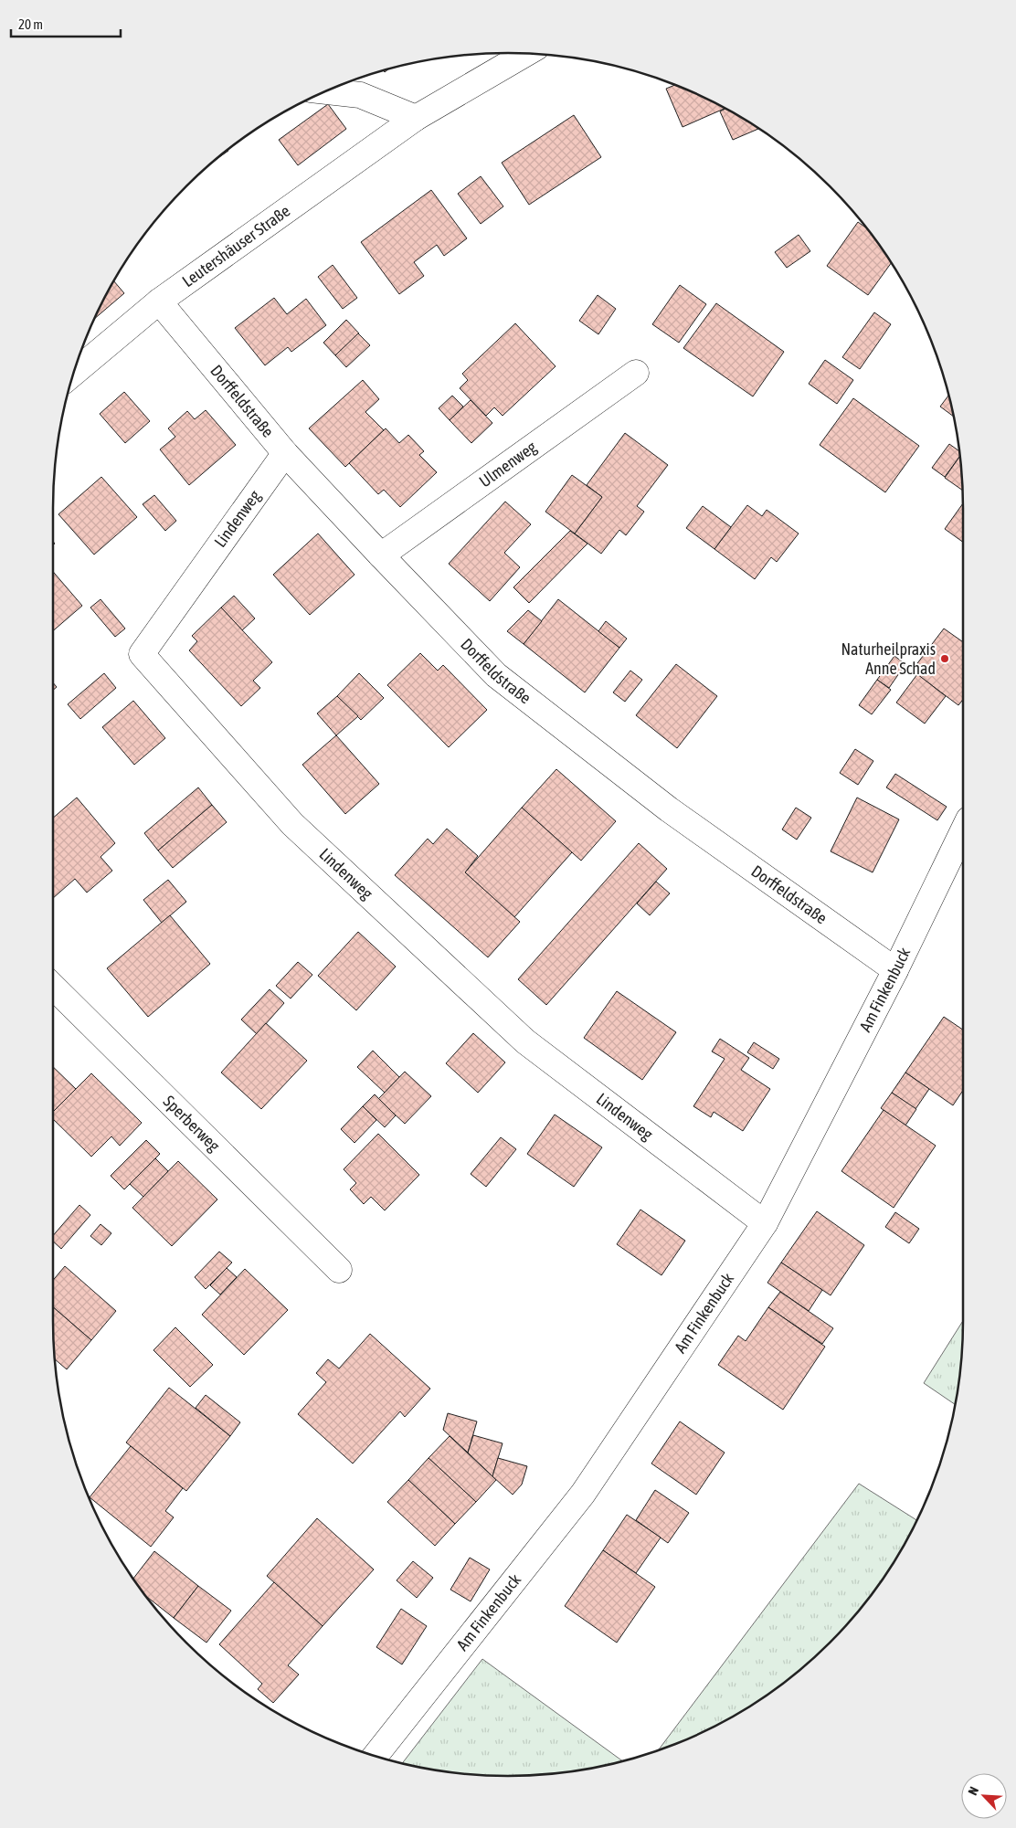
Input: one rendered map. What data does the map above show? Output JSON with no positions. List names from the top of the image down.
{
  "streets": {
    "street": [
      "Leutershäuser Straße",
      "Dorffeldstraße",
      "Ulmenweg",
      "Lindenweg",
      "Am Finkenbuck",
      "Sperberweg"
    ]
  },
  "crossings": [
    ["Leutershäuser Straße", "Dorffeldstraße"],
    ["Dorffeldstraße", "Ulmenweg"],
    ["Dorffeldstraße", "Lindenweg"],
    ["Dorffeldstraße", "Am Finkenbuck"],
    ["Lindenweg", "Am Finkenbuck"]
  ],
  "places": ["Naturheilpraxis Anne Schad"],
  "scale_bar": "20 m",
  "north": "top left"
}
